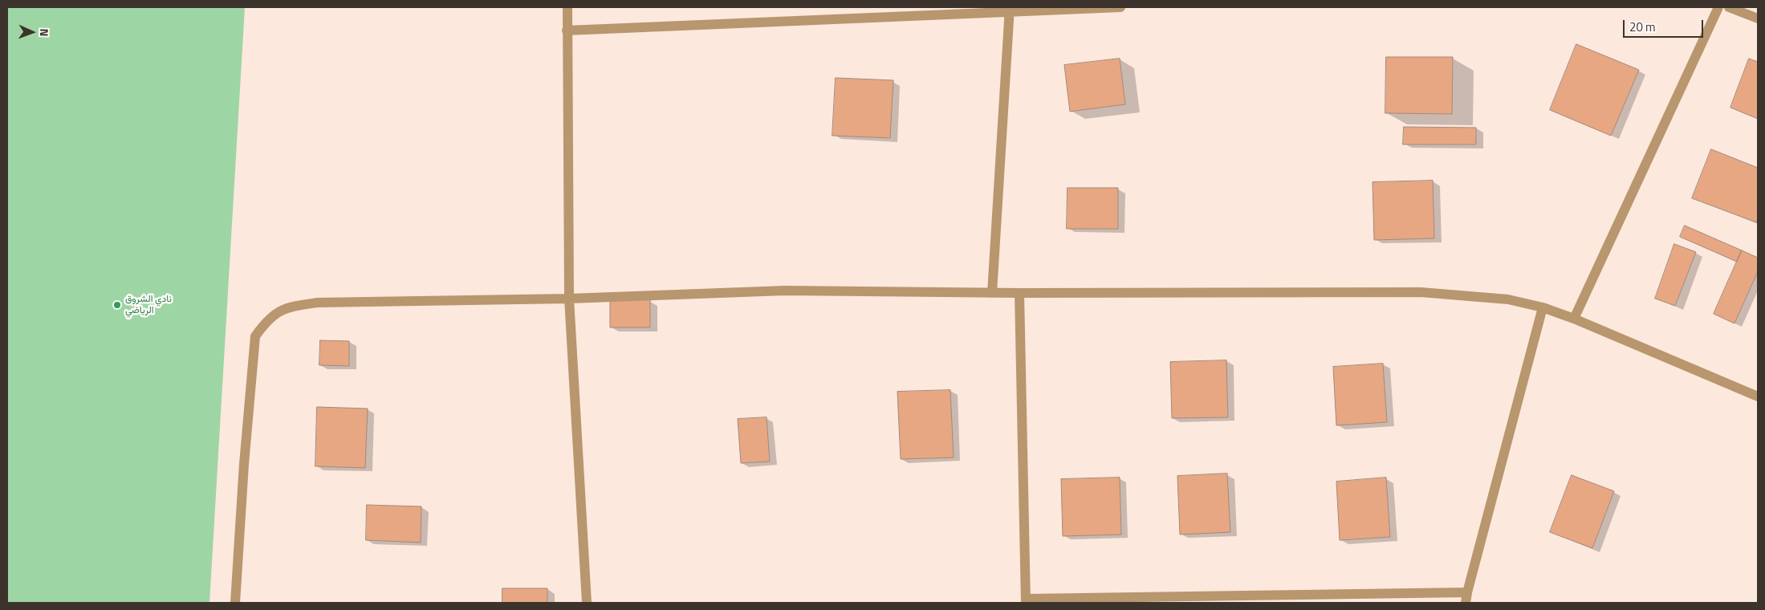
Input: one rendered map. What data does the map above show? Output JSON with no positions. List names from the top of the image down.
{
  "places": ["نادي الشروق الرياضي"],
  "scale_bar": "20 m",
  "north": "right"
}
